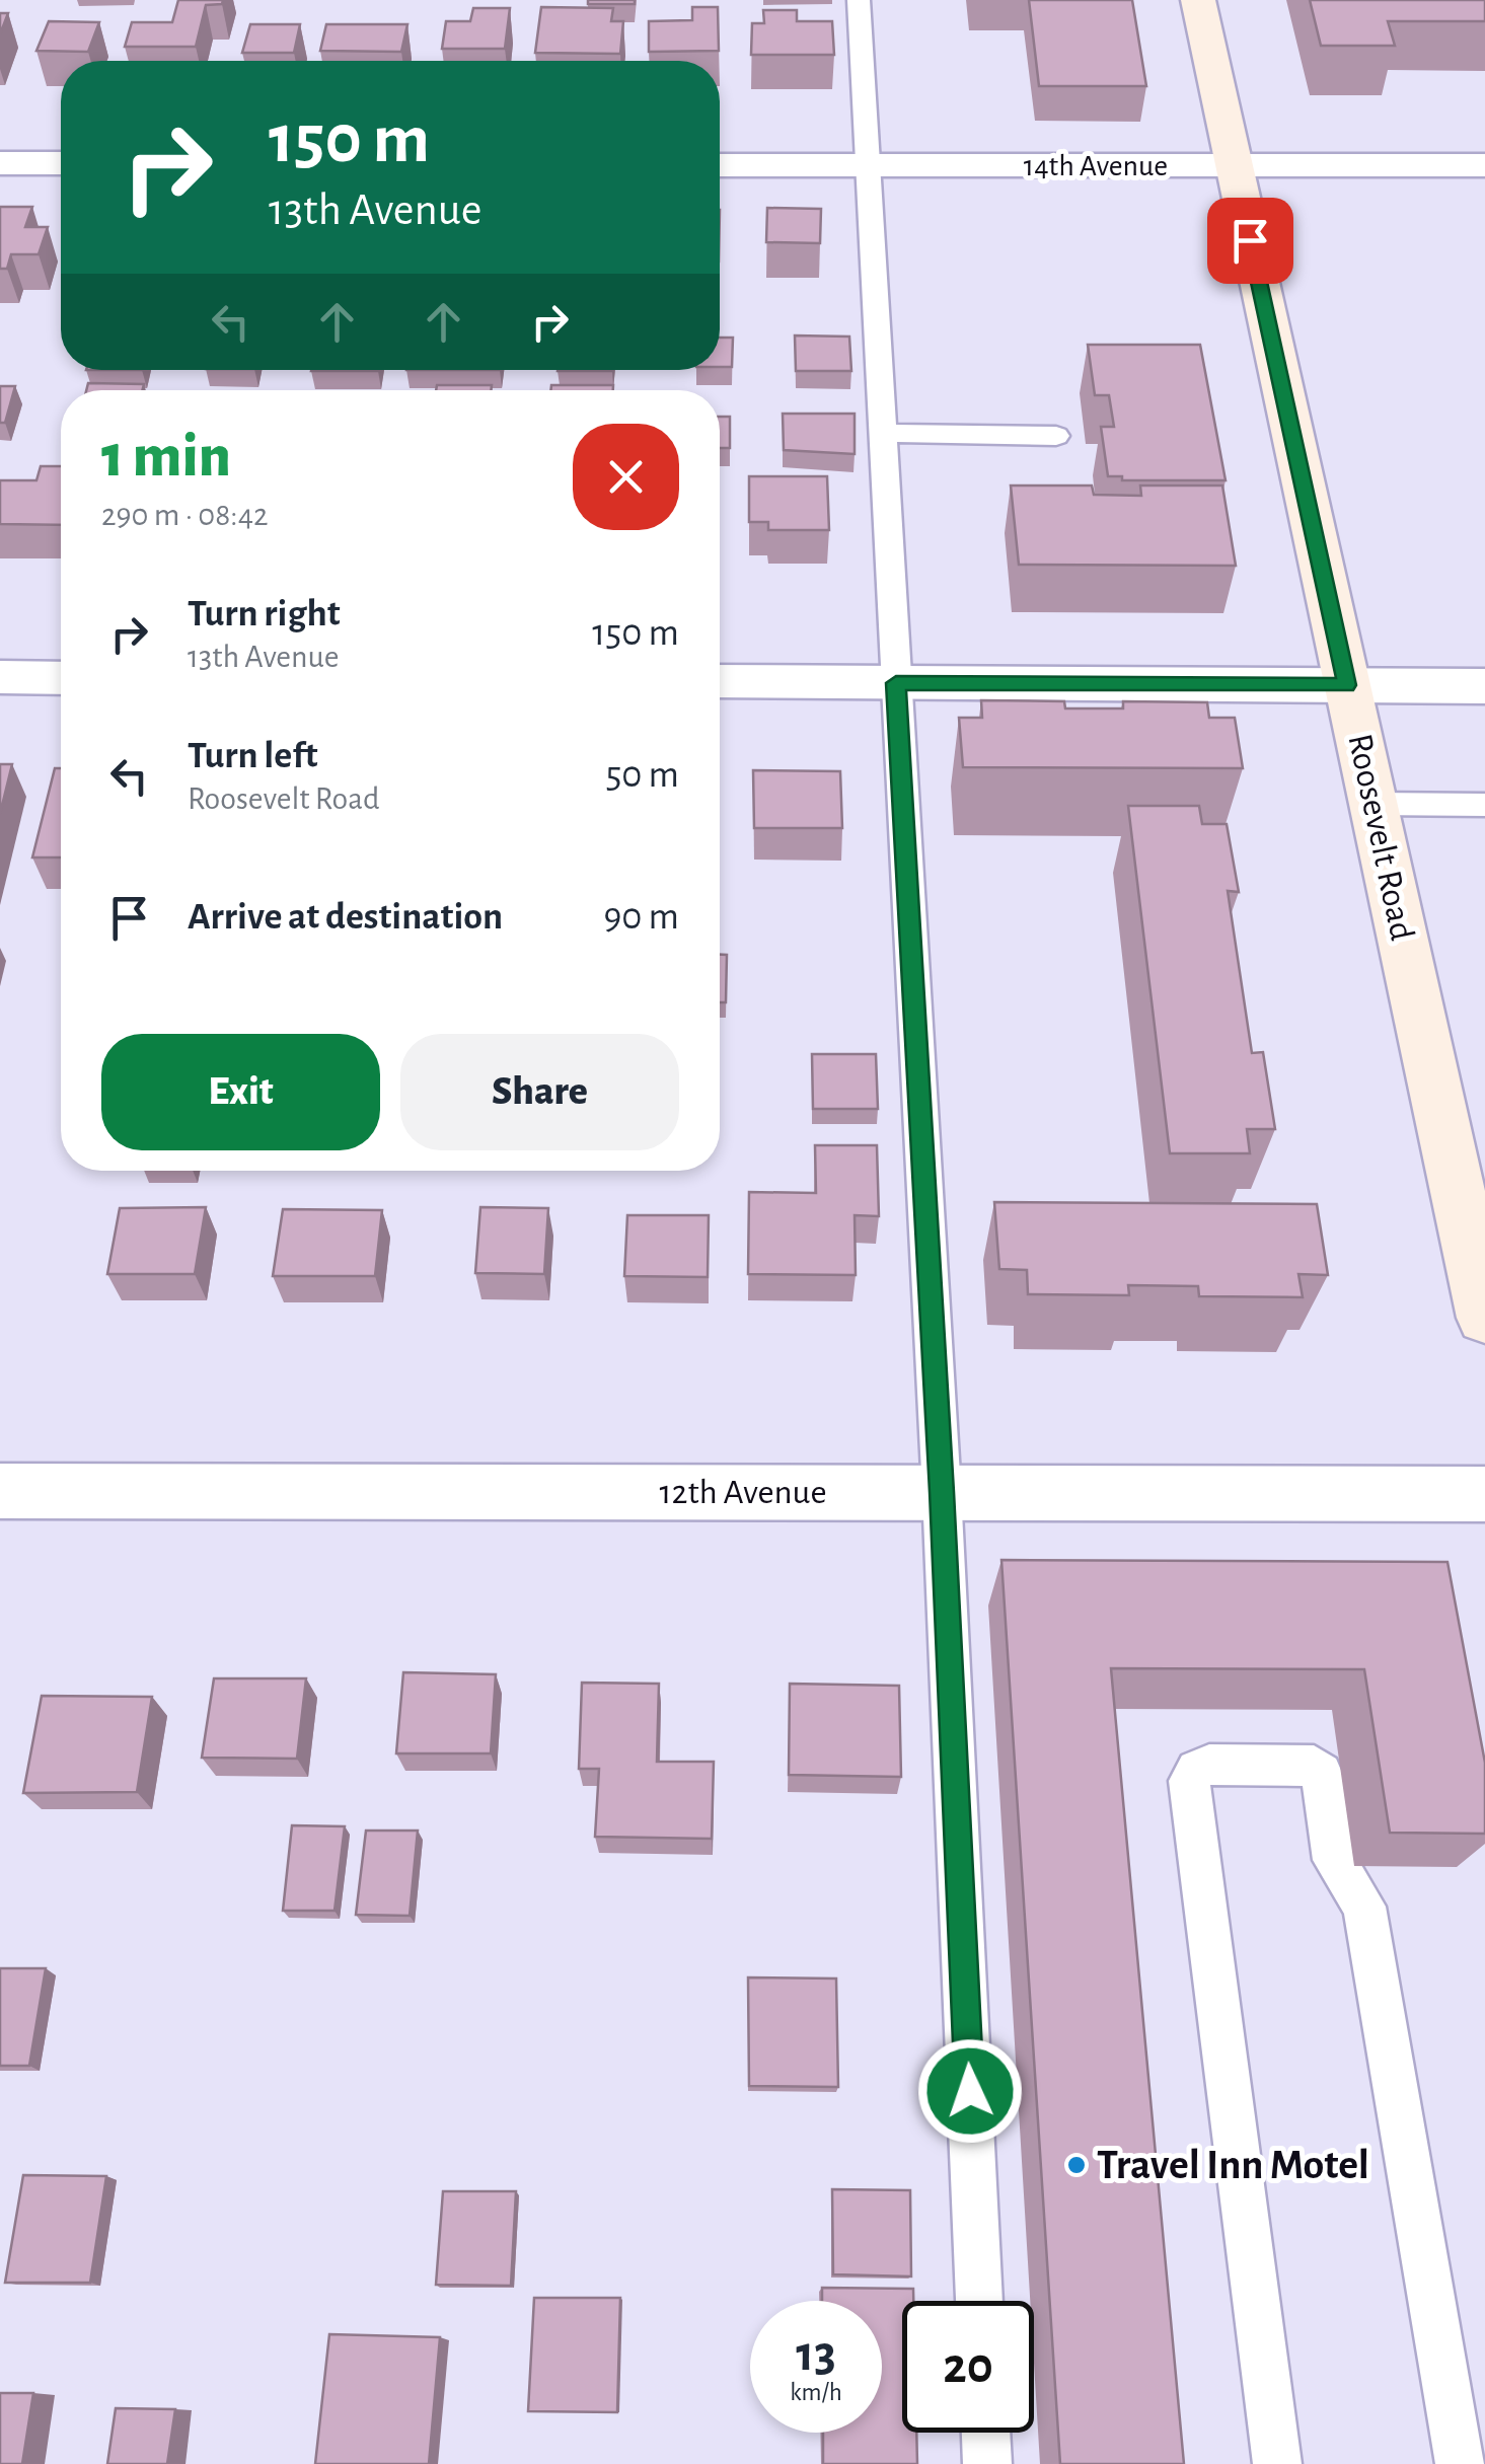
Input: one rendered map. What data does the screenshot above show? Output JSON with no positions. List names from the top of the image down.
{
  "streets": {
    "main road": ["Roosevelt Road"],
    "street": ["14th Avenue", "12th Avenue"]
  },
  "crossings": [
    ["14th Avenue", "Roosevelt Road"]
  ],
  "places": ["Travel Inn Motel"],
  "page": {
    "turn": ["150 m", "13th Avenue"],
    "heading": ["1 min", "290 m · 08:42"],
    "list": [
      {
        "name": "Turn right",
        "note": "13th Avenue",
        "value": "150 m"
      },
      {
        "name": "Turn left",
        "note": "Roosevelt Road",
        "value": "50 m"
      },
      {
        "name": "Arrive at destination",
        "value": "90 m"
      }
    ],
    "buttons": ["Exit", "Share"],
    "speed": "13 km/h",
    "limit": "20"
  }
}
